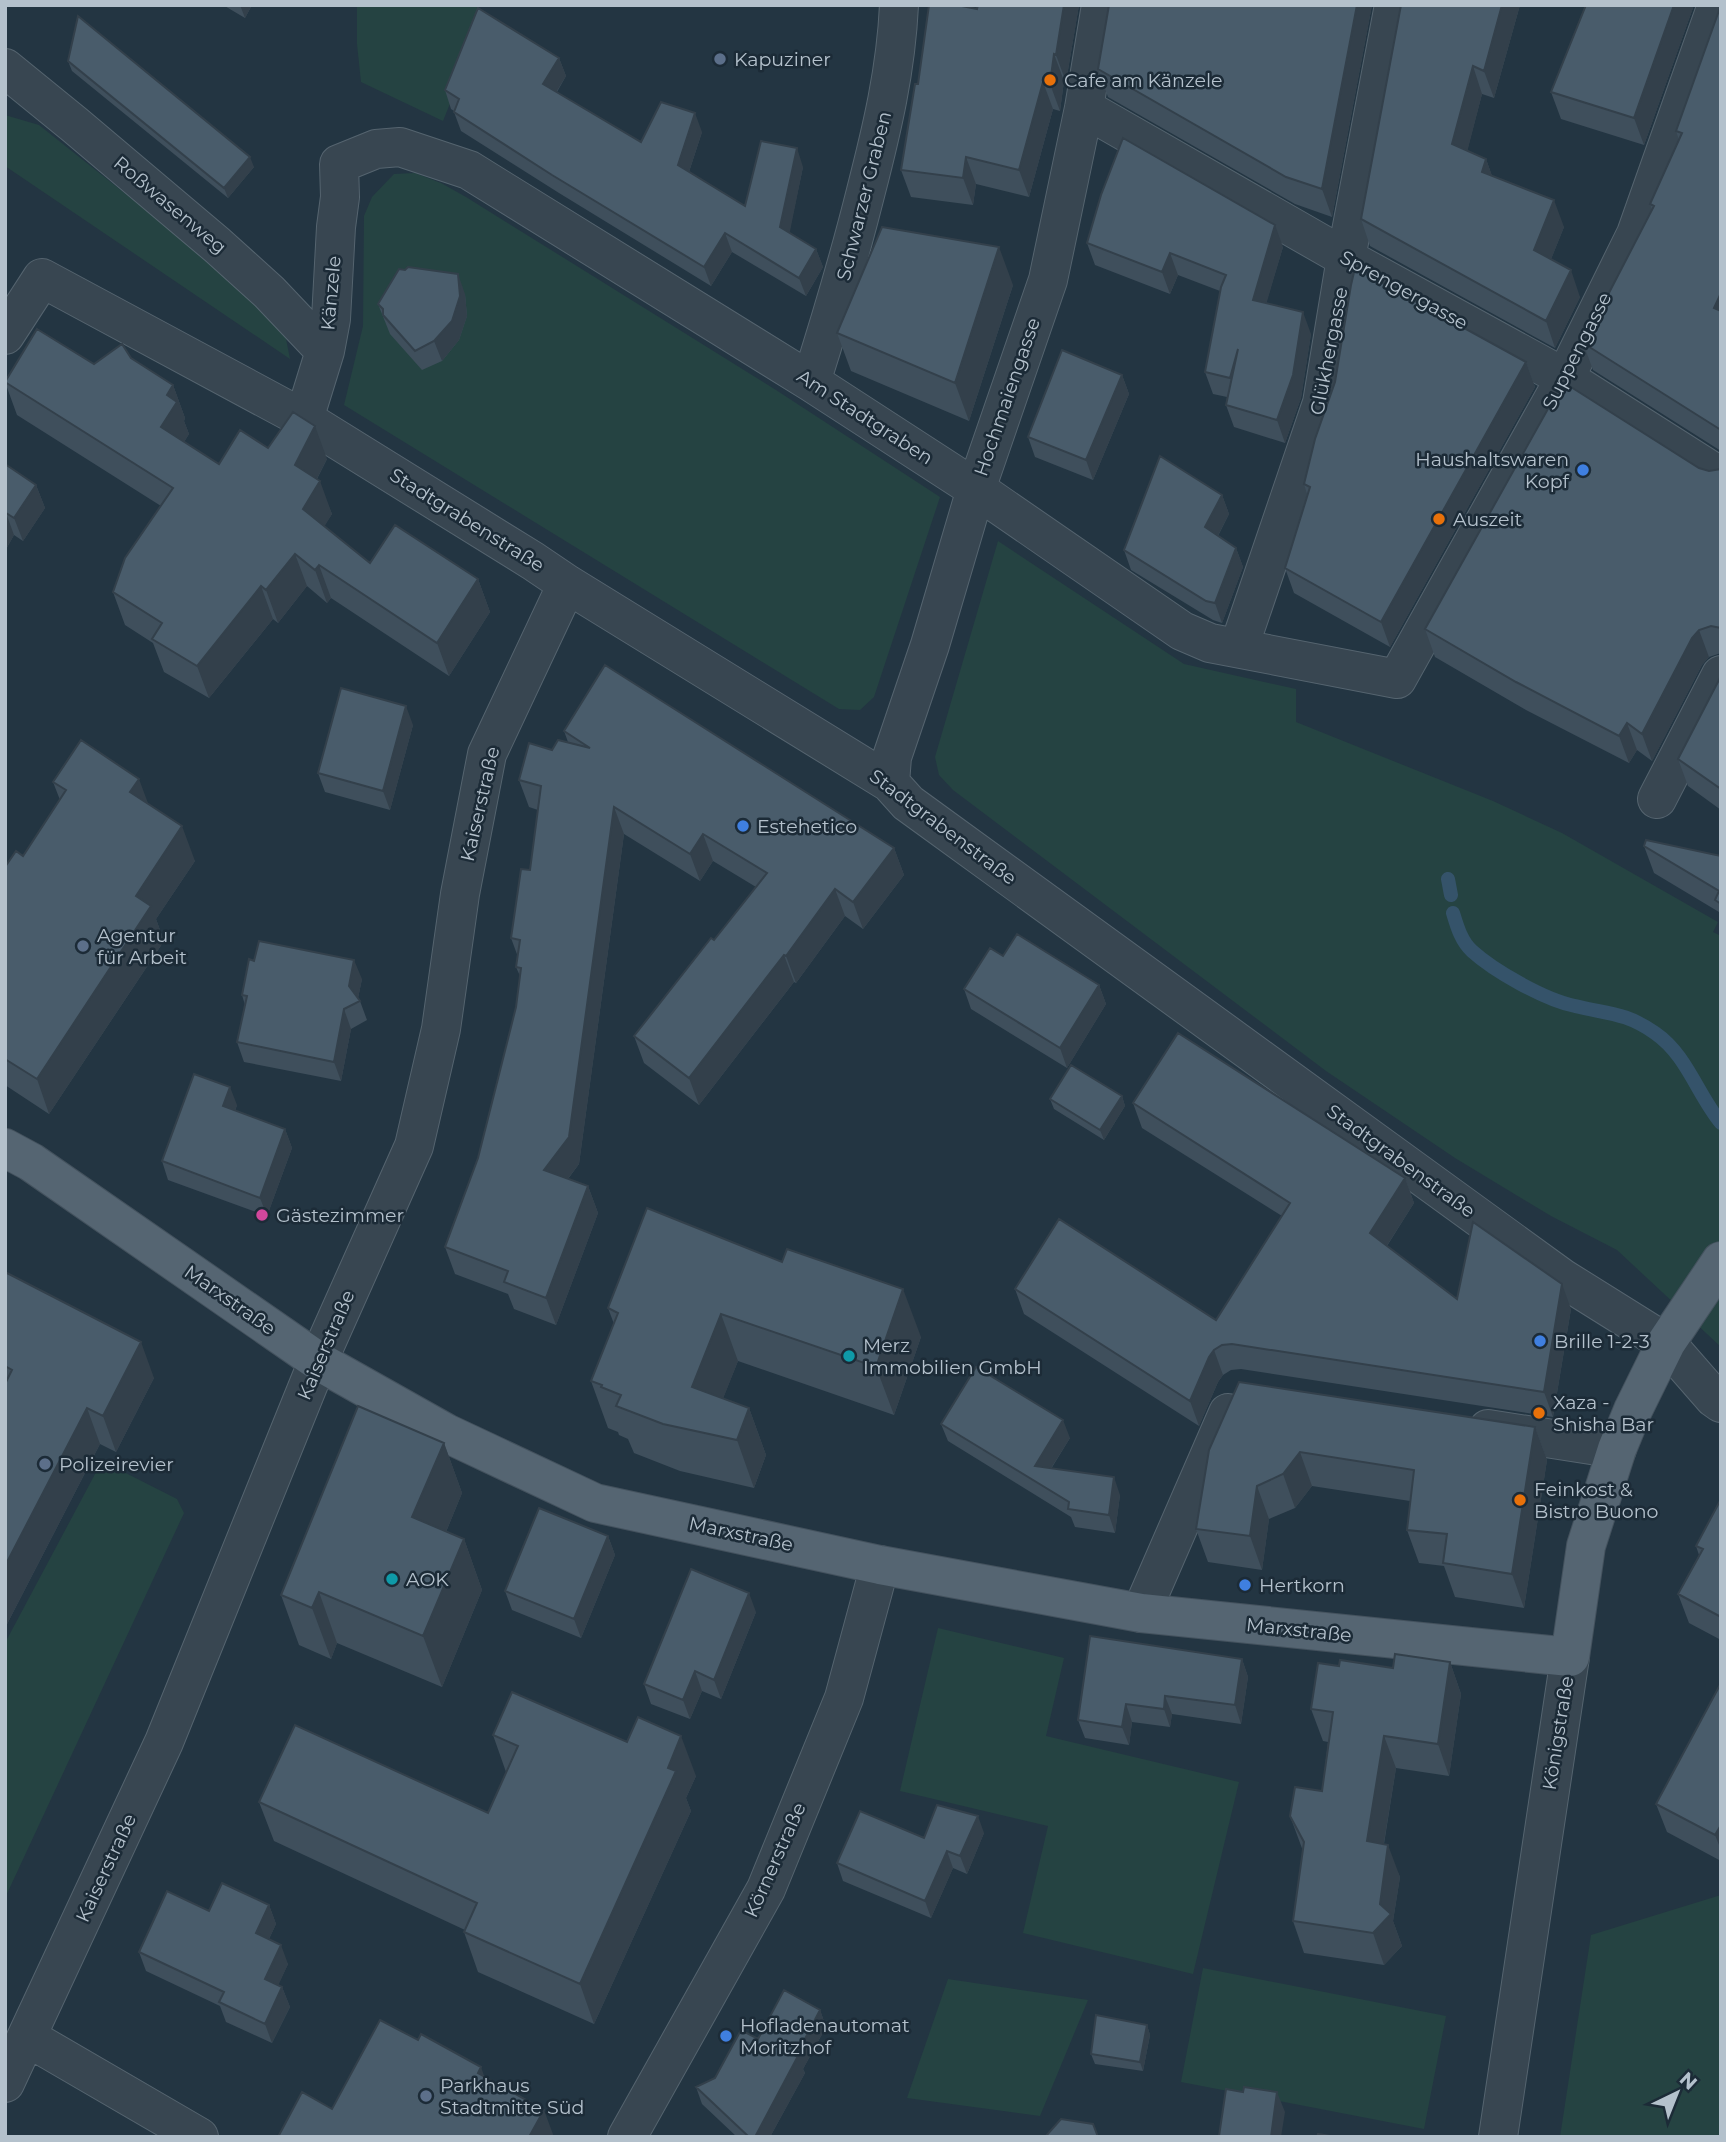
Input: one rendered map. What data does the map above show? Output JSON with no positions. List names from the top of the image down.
{
  "streets": {
    "main road": ["Marxstraße", "Königstraße"],
    "street": [
      "Schwarzer Graben",
      "Roßwasenweg",
      "Sprengergasse",
      "Känzele",
      "Glükhergasse",
      "Suppengasse",
      "Hochmaiengasse",
      "Am Stadtgraben",
      "Stadtgrabenstraße",
      "Kaiserstraße",
      "Körnerstraße"
    ]
  },
  "crossings": [
    ["Schwarzer Graben", "Am Stadtgraben"],
    ["Roßwasenweg", "Känzele"],
    ["Sprengergasse", "Glükhergasse"],
    ["Sprengergasse", "Suppengasse"],
    ["Sprengergasse", "Hochmaiengasse"],
    ["Känzele", "Am Stadtgraben"],
    ["Känzele", "Stadtgrabenstraße"],
    ["Glükhergasse", "Am Stadtgraben"],
    ["Suppengasse", "Am Stadtgraben"],
    ["Hochmaiengasse", "Am Stadtgraben"],
    ["Hochmaiengasse", "Stadtgrabenstraße"],
    ["Stadtgrabenstraße", "Kaiserstraße"],
    ["Stadtgrabenstraße", "Königstraße"],
    ["Kaiserstraße", "Marxstraße"],
    ["Marxstraße", "Königstraße"],
    ["Marxstraße", "Körnerstraße"]
  ],
  "places": [
    "Kapuziner",
    "Cafe am Känzele",
    "Haushaltswaren Kopf",
    "Auszeit",
    "Estehetico",
    "Agentur für Arbeit",
    "Gästezimmer",
    "Brille 1-2-3",
    "Merz Immobilien GmbH",
    "Xaza - Shisha Bar",
    "Polizeirevier",
    "Feinkost & Bistro Buono",
    "AOK",
    "Hertkorn",
    "Hofladenautomat Moritzhof",
    "Parkhaus Stadtmitte Süd"
  ],
  "north": "top right"
}
